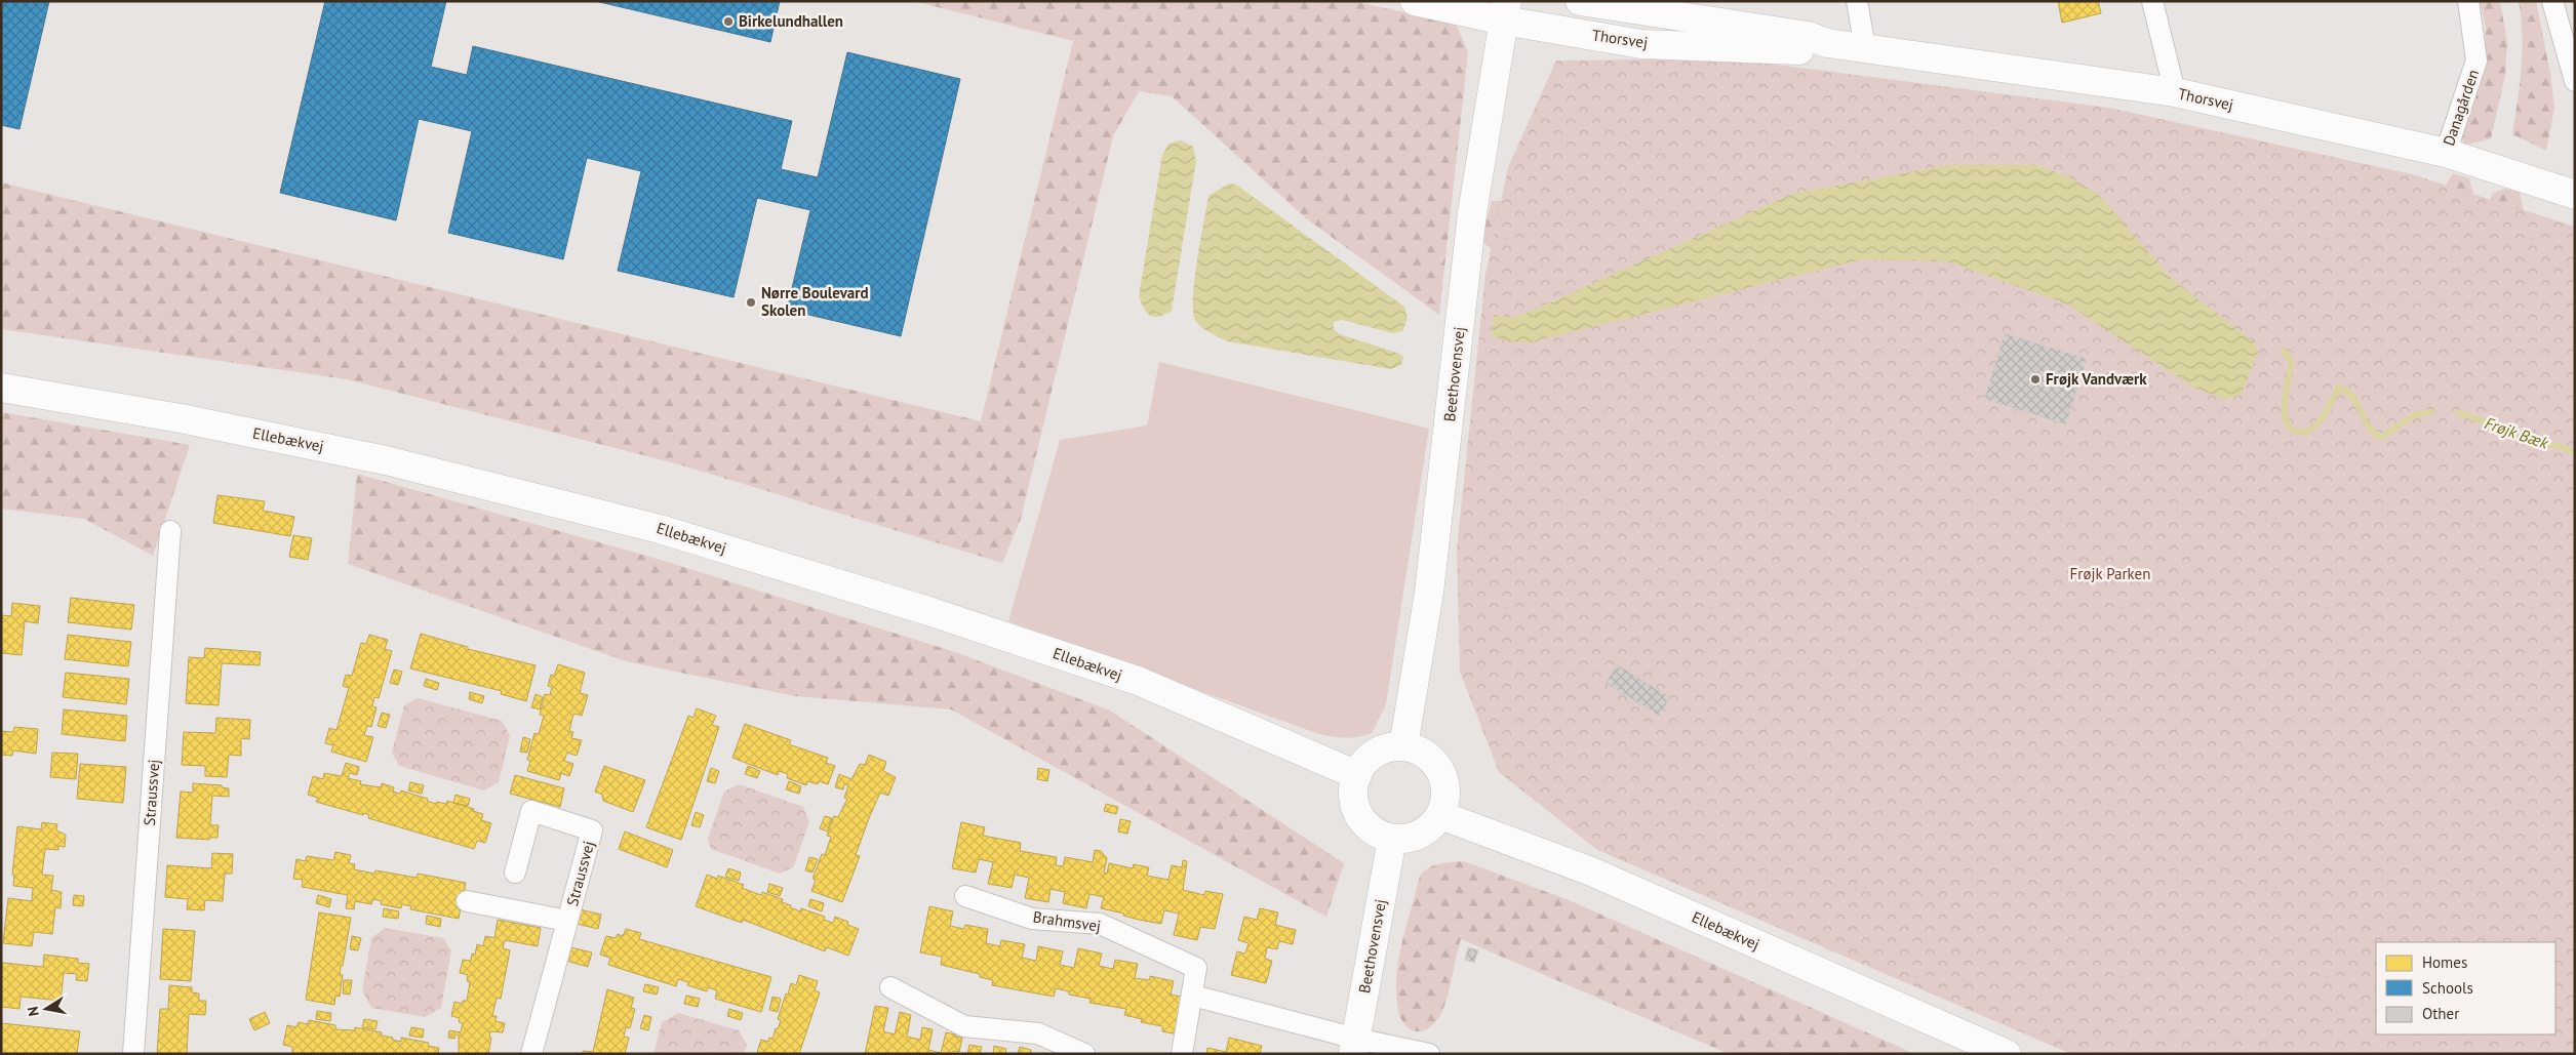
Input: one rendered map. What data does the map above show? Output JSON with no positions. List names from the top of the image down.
{
  "streets": {
    "street": [
      "Thorsvej",
      "Danagården",
      "Beethovensvej",
      "Ellebækvej",
      "Straussvej",
      "Brahmsvej"
    ]
  },
  "crossings": [
    ["Thorsvej", "Danagården"],
    ["Thorsvej", "Beethovensvej"],
    ["Beethovensvej", "Ellebækvej"]
  ],
  "water": ["Frøjk Bæk"],
  "parks": ["Frøjk Parken"],
  "places": ["Birkelundhallen", "Nørre Boulevard Skolen", "Frøjk Vandværk"],
  "legend": ["Homes", "Schools", "Other"],
  "north": "left"
}
